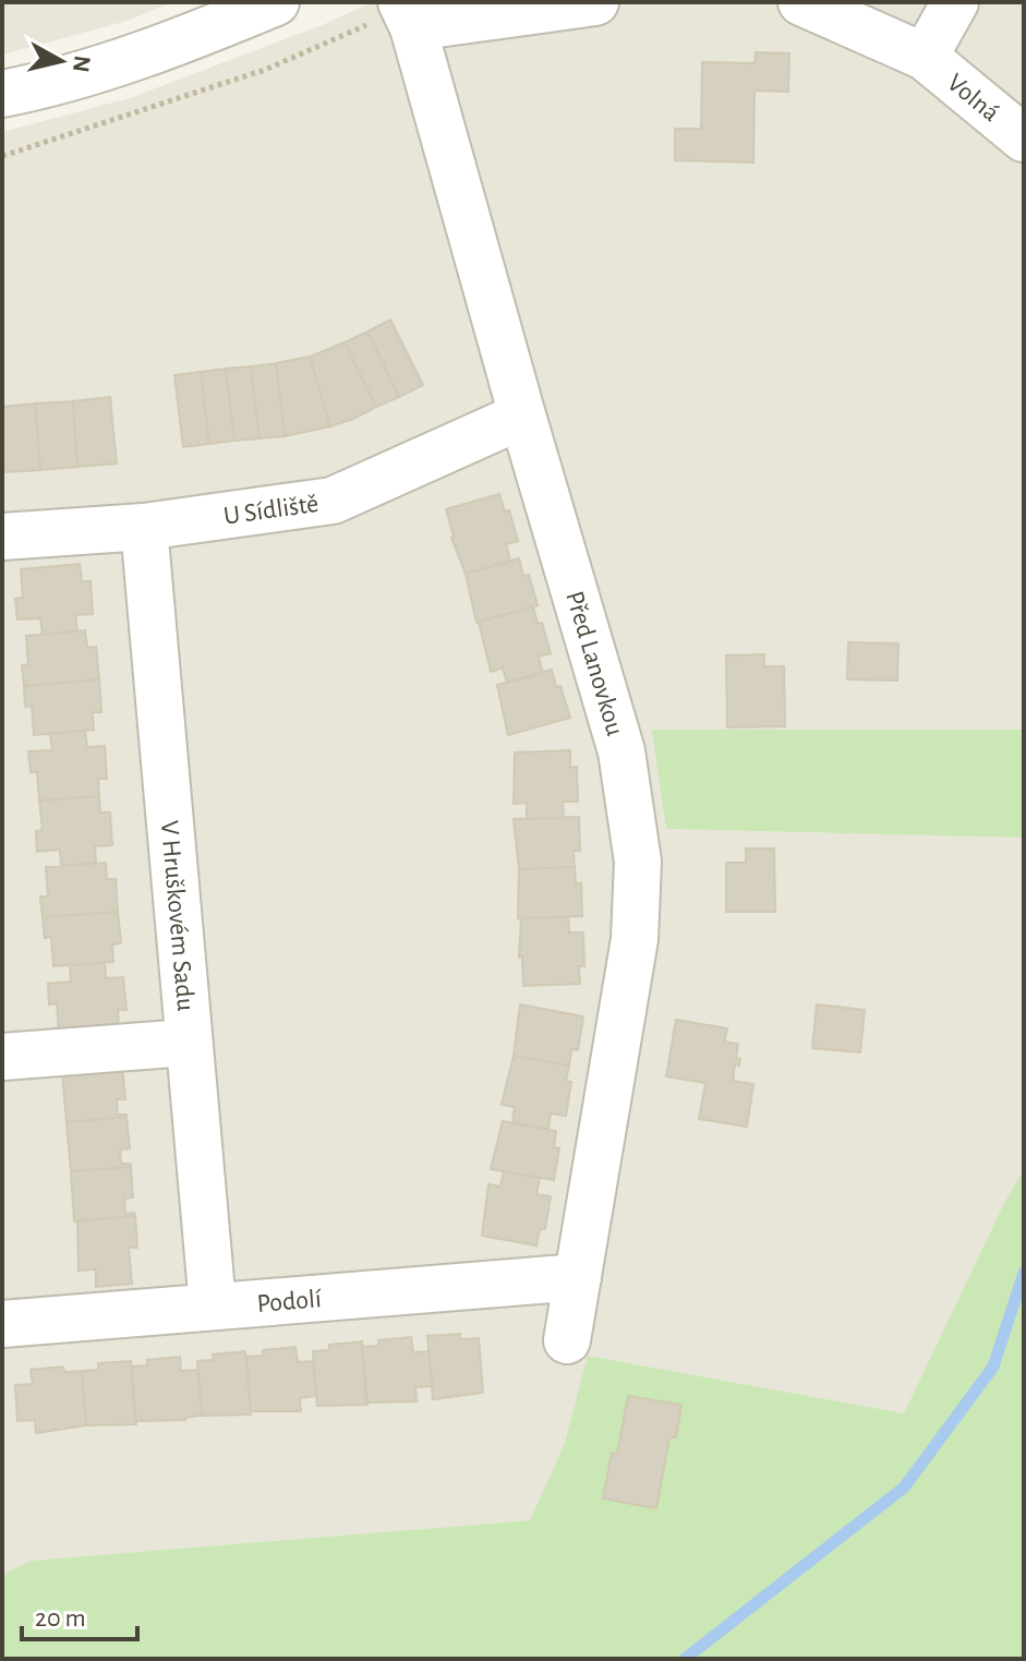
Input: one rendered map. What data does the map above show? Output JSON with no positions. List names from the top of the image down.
{
  "streets": {
    "street": [
      "Volná",
      "U Sídliště",
      "Před Lanovkou",
      "V Hruškovém Sadu",
      "Podolí"
    ]
  },
  "crossings": [
    ["U Sídliště", "Před Lanovkou"],
    ["U Sídliště", "V Hruškovém Sadu"],
    ["Před Lanovkou", "Podolí"],
    ["V Hruškovém Sadu", "Podolí"]
  ],
  "scale_bar": "20 m",
  "north": "right"
}
